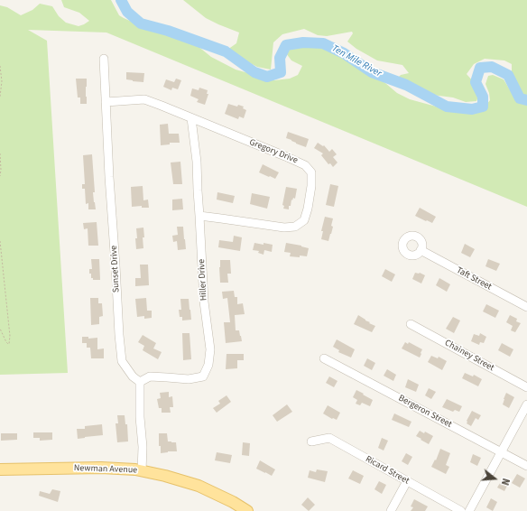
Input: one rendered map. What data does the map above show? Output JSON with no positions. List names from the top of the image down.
{
  "streets": {
    "main road": ["Newman Avenue"],
    "street": [
      "Gregory Drive",
      "Sunset Drive",
      "Taft Street",
      "Hiller Drive",
      "Chainey Street",
      "Bergeron Street",
      "Ricard Street"
    ]
  },
  "crossings": [
    ["Gregory Drive", "Sunset Drive"],
    ["Gregory Drive", "Hiller Drive"],
    ["Sunset Drive", "Hiller Drive"]
  ],
  "water": ["Ten Mile River"],
  "north": "right"
}
